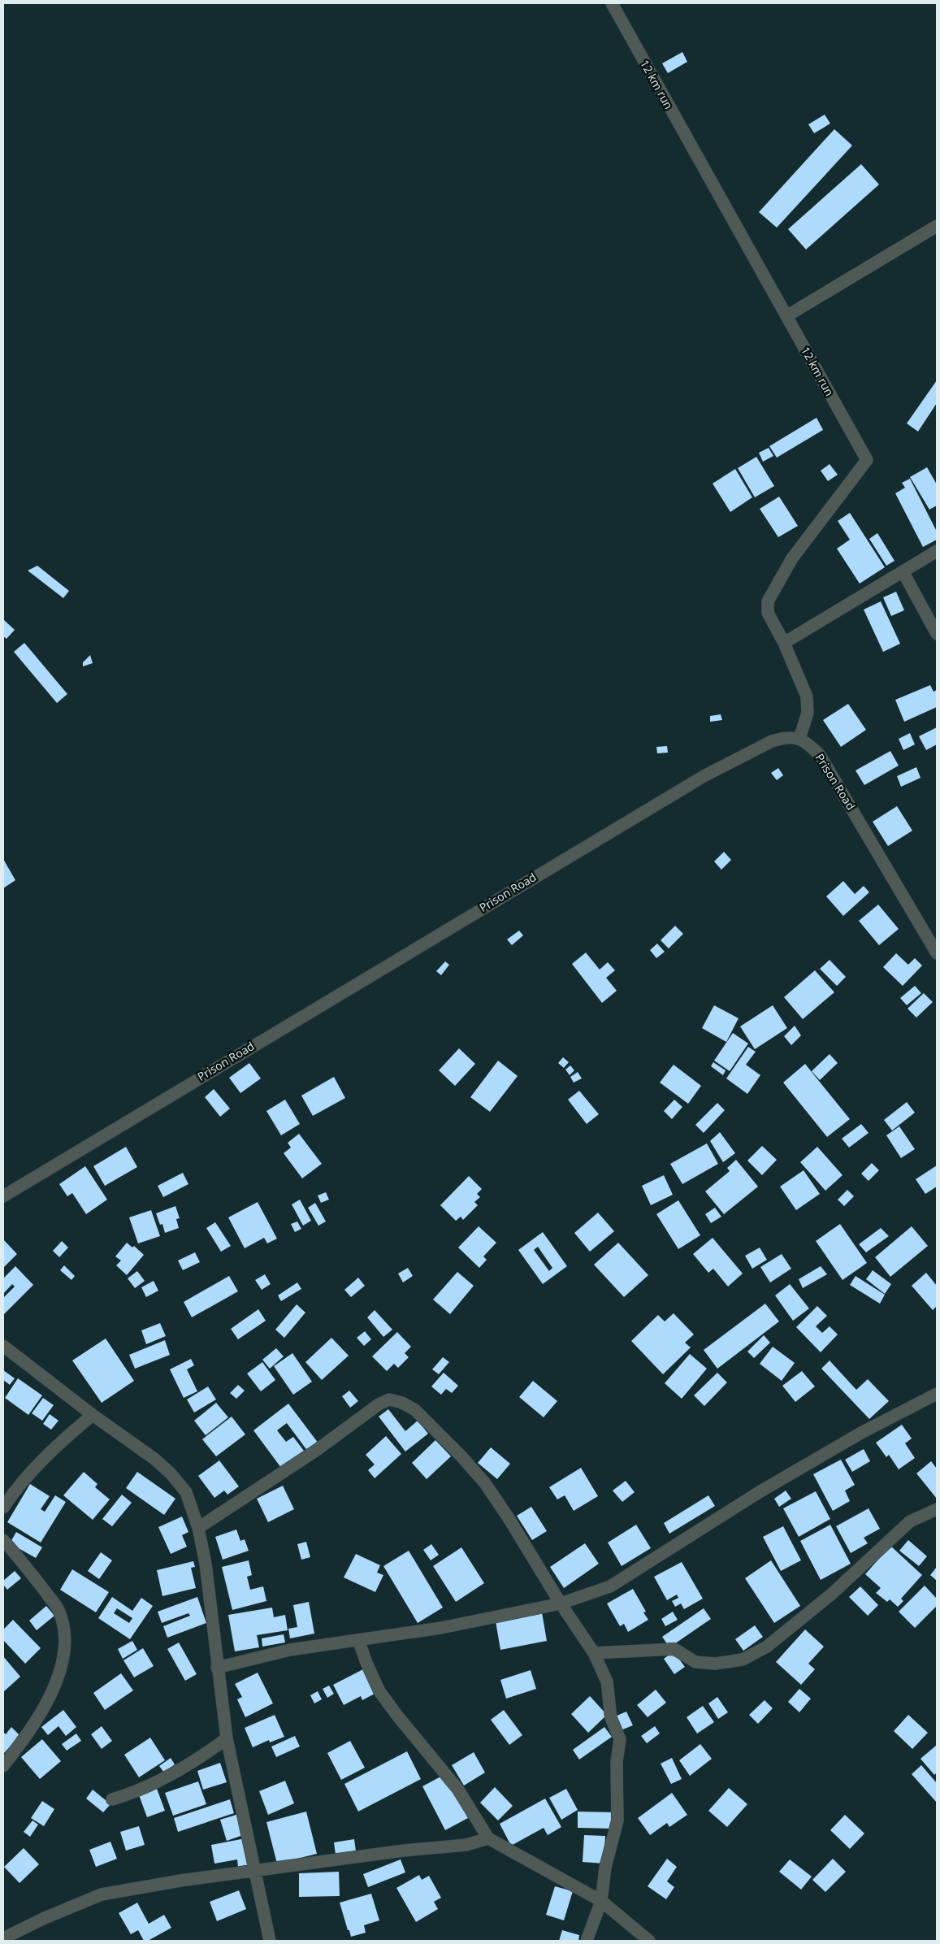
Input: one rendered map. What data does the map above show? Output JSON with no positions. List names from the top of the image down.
{
  "streets": {
    "street": ["12 km run", "Prison Road"]
  },
  "crossings": [
    ["12 km run", "Prison Road"]
  ]
}
